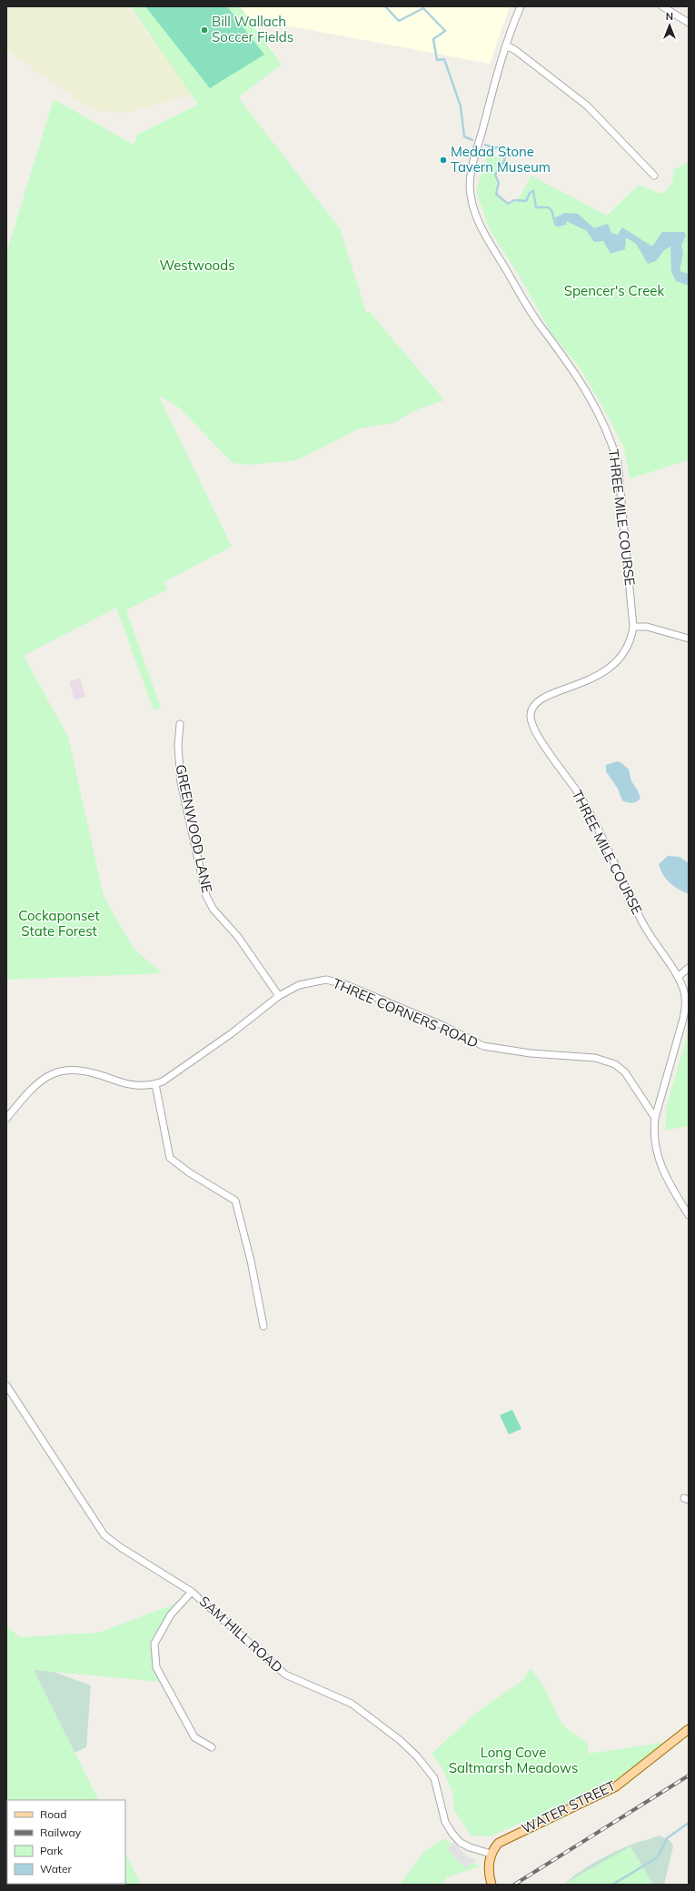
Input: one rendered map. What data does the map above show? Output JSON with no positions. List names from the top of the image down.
{
  "streets": {
    "main road": ["WATER STREET"],
    "street": [
      "THREE MILE COURSE",
      "GREENWOOD LANE",
      "THREE CORNERS ROAD",
      "SAM HILL ROAD"
    ]
  },
  "crossings": [
    ["THREE MILE COURSE", "THREE CORNERS ROAD"],
    ["GREENWOOD LANE", "THREE CORNERS ROAD"],
    ["SAM HILL ROAD", "WATER STREET"]
  ],
  "parks": [
    "Westwoods",
    "Spencer's Creek",
    "Cockaponset State Forest",
    "Long Cove Saltmarsh Meadows"
  ],
  "places": ["Bill Wallach Soccer Fields", "Medad Stone Tavern Museum"],
  "legend": [
    "Road",
    "Railway",
    "Park",
    "Water"
  ],
  "north": "top"
}
